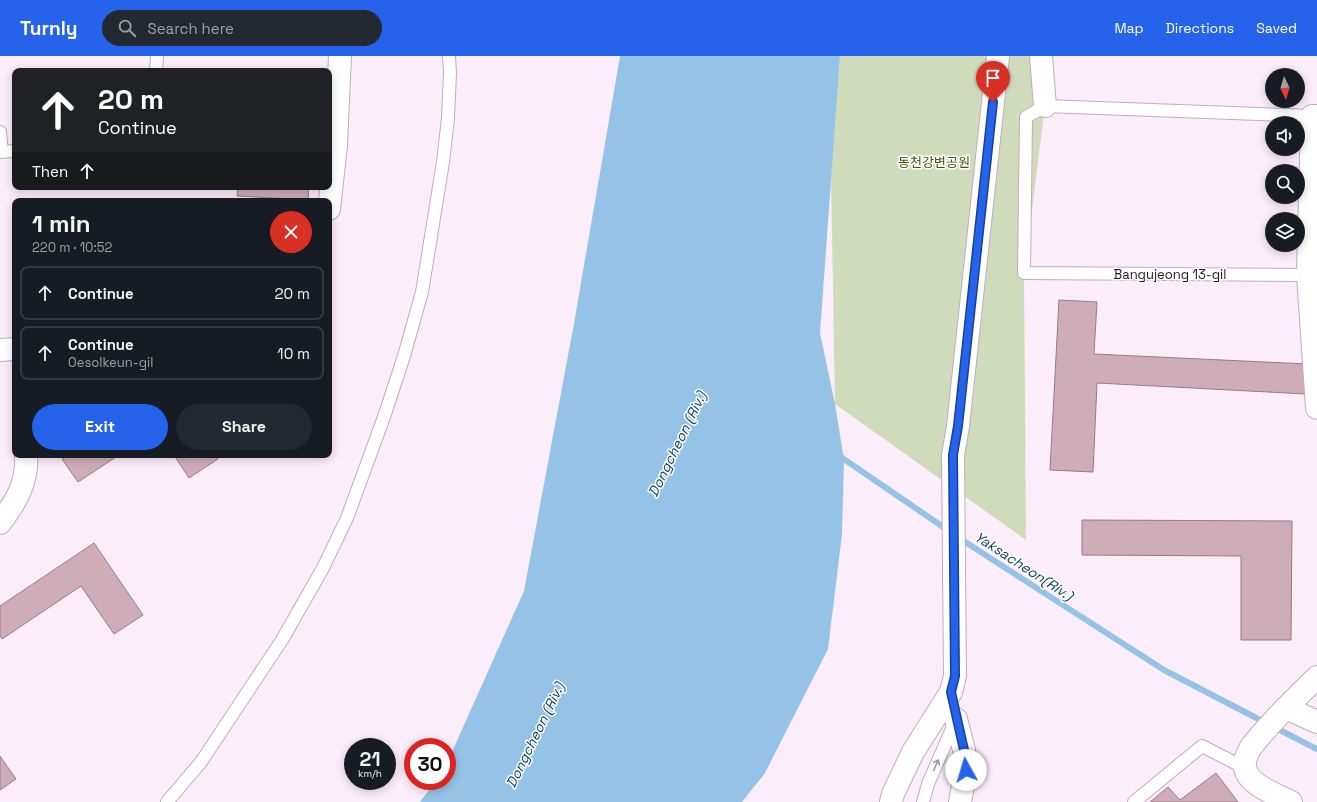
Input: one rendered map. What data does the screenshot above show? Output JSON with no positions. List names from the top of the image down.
{
  "streets": {
    "lane": ["Bangujeong 13-gil"]
  },
  "water": ["Dongcheon (Riv.)", "Yaksacheon(Riv.)"],
  "parks": ["동천강변공원"],
  "north": "bottom",
  "page": {
    "header": "Turnly",
    "search": "Search here",
    "nav": ["Map", "Directions", "Saved"],
    "turn": ["20 m", "Continue"],
    "then": "Then",
    "heading": ["1 min", "220 m · 10:52"],
    "list": [
      {
        "name": "Continue",
        "value": "20 m"
      },
      {
        "name": "Continue",
        "note": "Oesolkeun-gil",
        "value": "10 m"
      }
    ],
    "buttons": ["Exit", "Share"],
    "speed": "21 km/h",
    "limit": "30"
  }
}
